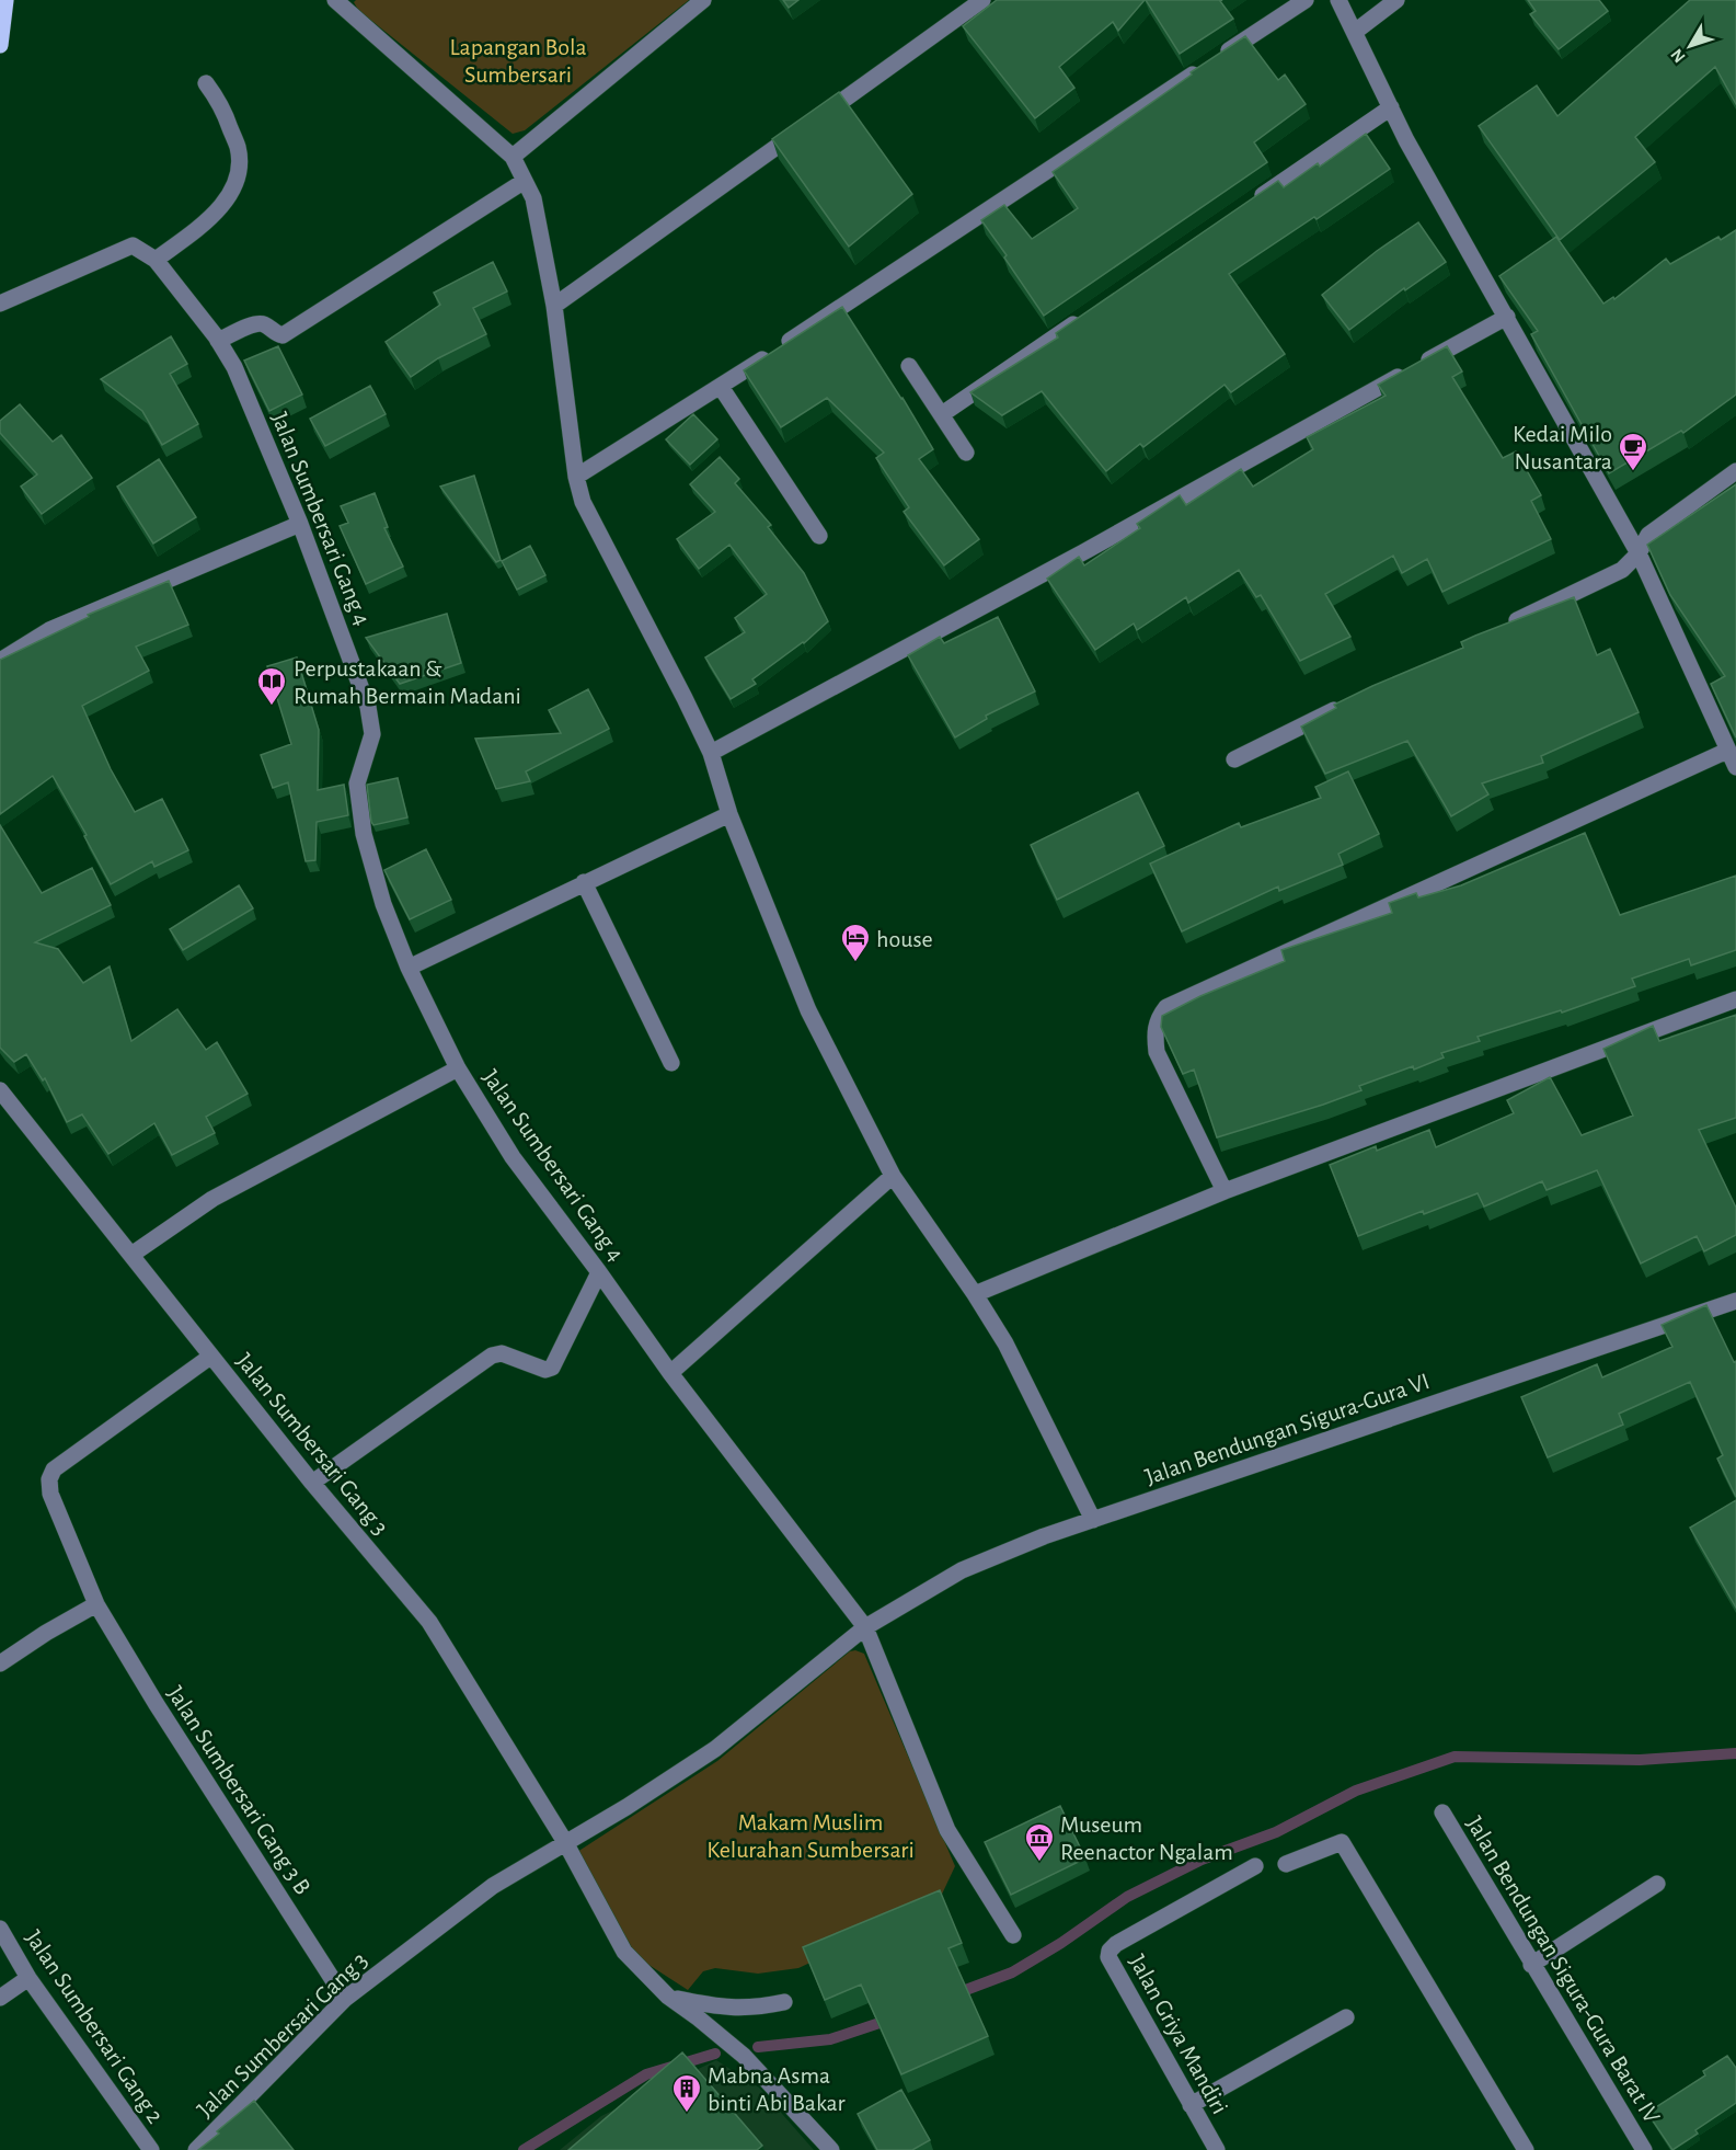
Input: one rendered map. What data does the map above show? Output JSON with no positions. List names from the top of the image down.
{
  "streets": {
    "street": [
      "Jalan Sumbersari Gang 4",
      "Jalan Bendungan Sigura-Gura VI",
      "Jalan Sumbersari Gang 3",
      "Jalan Sumbersari Gang 3 B",
      "Jalan Bendungan Sigura-Gura Barat IV",
      "Jalan Sumbersari Gang 2",
      "Jalan Griya Mandiri"
    ]
  },
  "crossings": [
    ["Jalan Sumbersari Gang 4", "Jalan Bendungan Sigura-Gura VI"],
    ["Jalan Bendungan Sigura-Gura VI", "Jalan Sumbersari Gang 3"],
    ["Jalan Sumbersari Gang 3", "Jalan Sumbersari Gang 3 B"]
  ],
  "parks": ["Lapangan Bola Sumbersari", "Makam Muslim Kelurahan Sumbersari"],
  "places": {
    "cafe": ["Kedai Milo Nusantara"],
    "library": ["Perpustakaan & Rumah Bermain Madani"],
    "hotel": ["house"],
    "museum": ["Museum Reenactor Ngalam"],
    "building": ["Mabna Asma binti Abi Bakar"]
  },
  "north": "bottom left"
}
